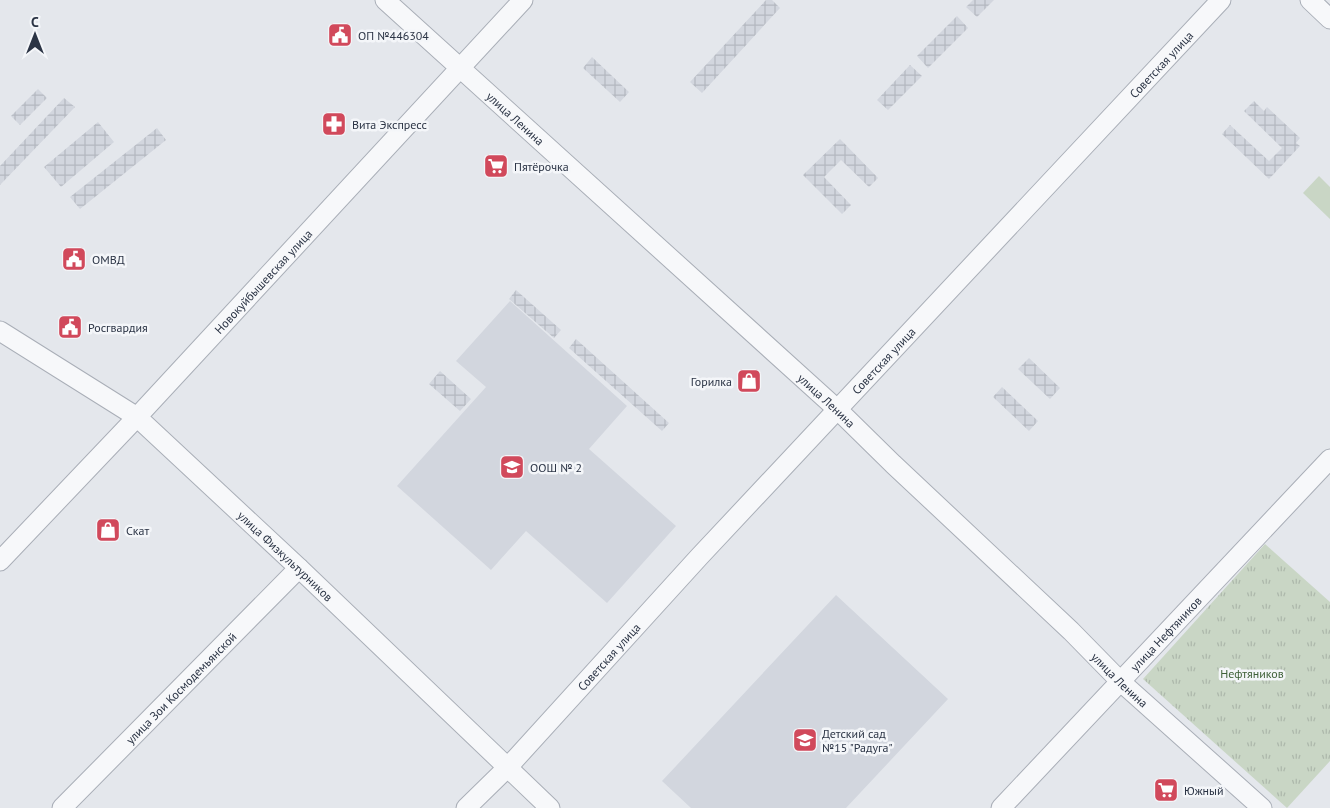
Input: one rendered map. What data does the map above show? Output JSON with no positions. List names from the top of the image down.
{
  "streets": {
    "street": [
      "Советская улица",
      "улица Ленина",
      "Новокуйбышевская улица",
      "улица Физкультурников",
      "улица Нефтяников",
      "улица Зои Космодемьянской"
    ]
  },
  "crossings": [
    ["Советская улица", "улица Ленина"],
    ["Советская улица", "улица Физкультурников"],
    ["улица Ленина", "Новокуйбышевская улица"],
    ["улица Ленина", "улица Нефтяников"],
    ["Новокуйбышевская улица", "улица Физкультурников"],
    ["улица Физкультурников", "улица Зои Космодемьянской"]
  ],
  "parks": ["Нефтяников"],
  "places": {
    "public building": ["ОП №446304", "ОМВД", "Росгвардия"],
    "pharmacy": ["Вита Экспресс"],
    "supermarket": ["Пятёрочка", "Южный"],
    "shop": ["Горилка", "Скат"],
    "school or university": ["ООШ № 2", "Детский сад №15 \"Радуга\""]
  },
  "north": "top"
}
